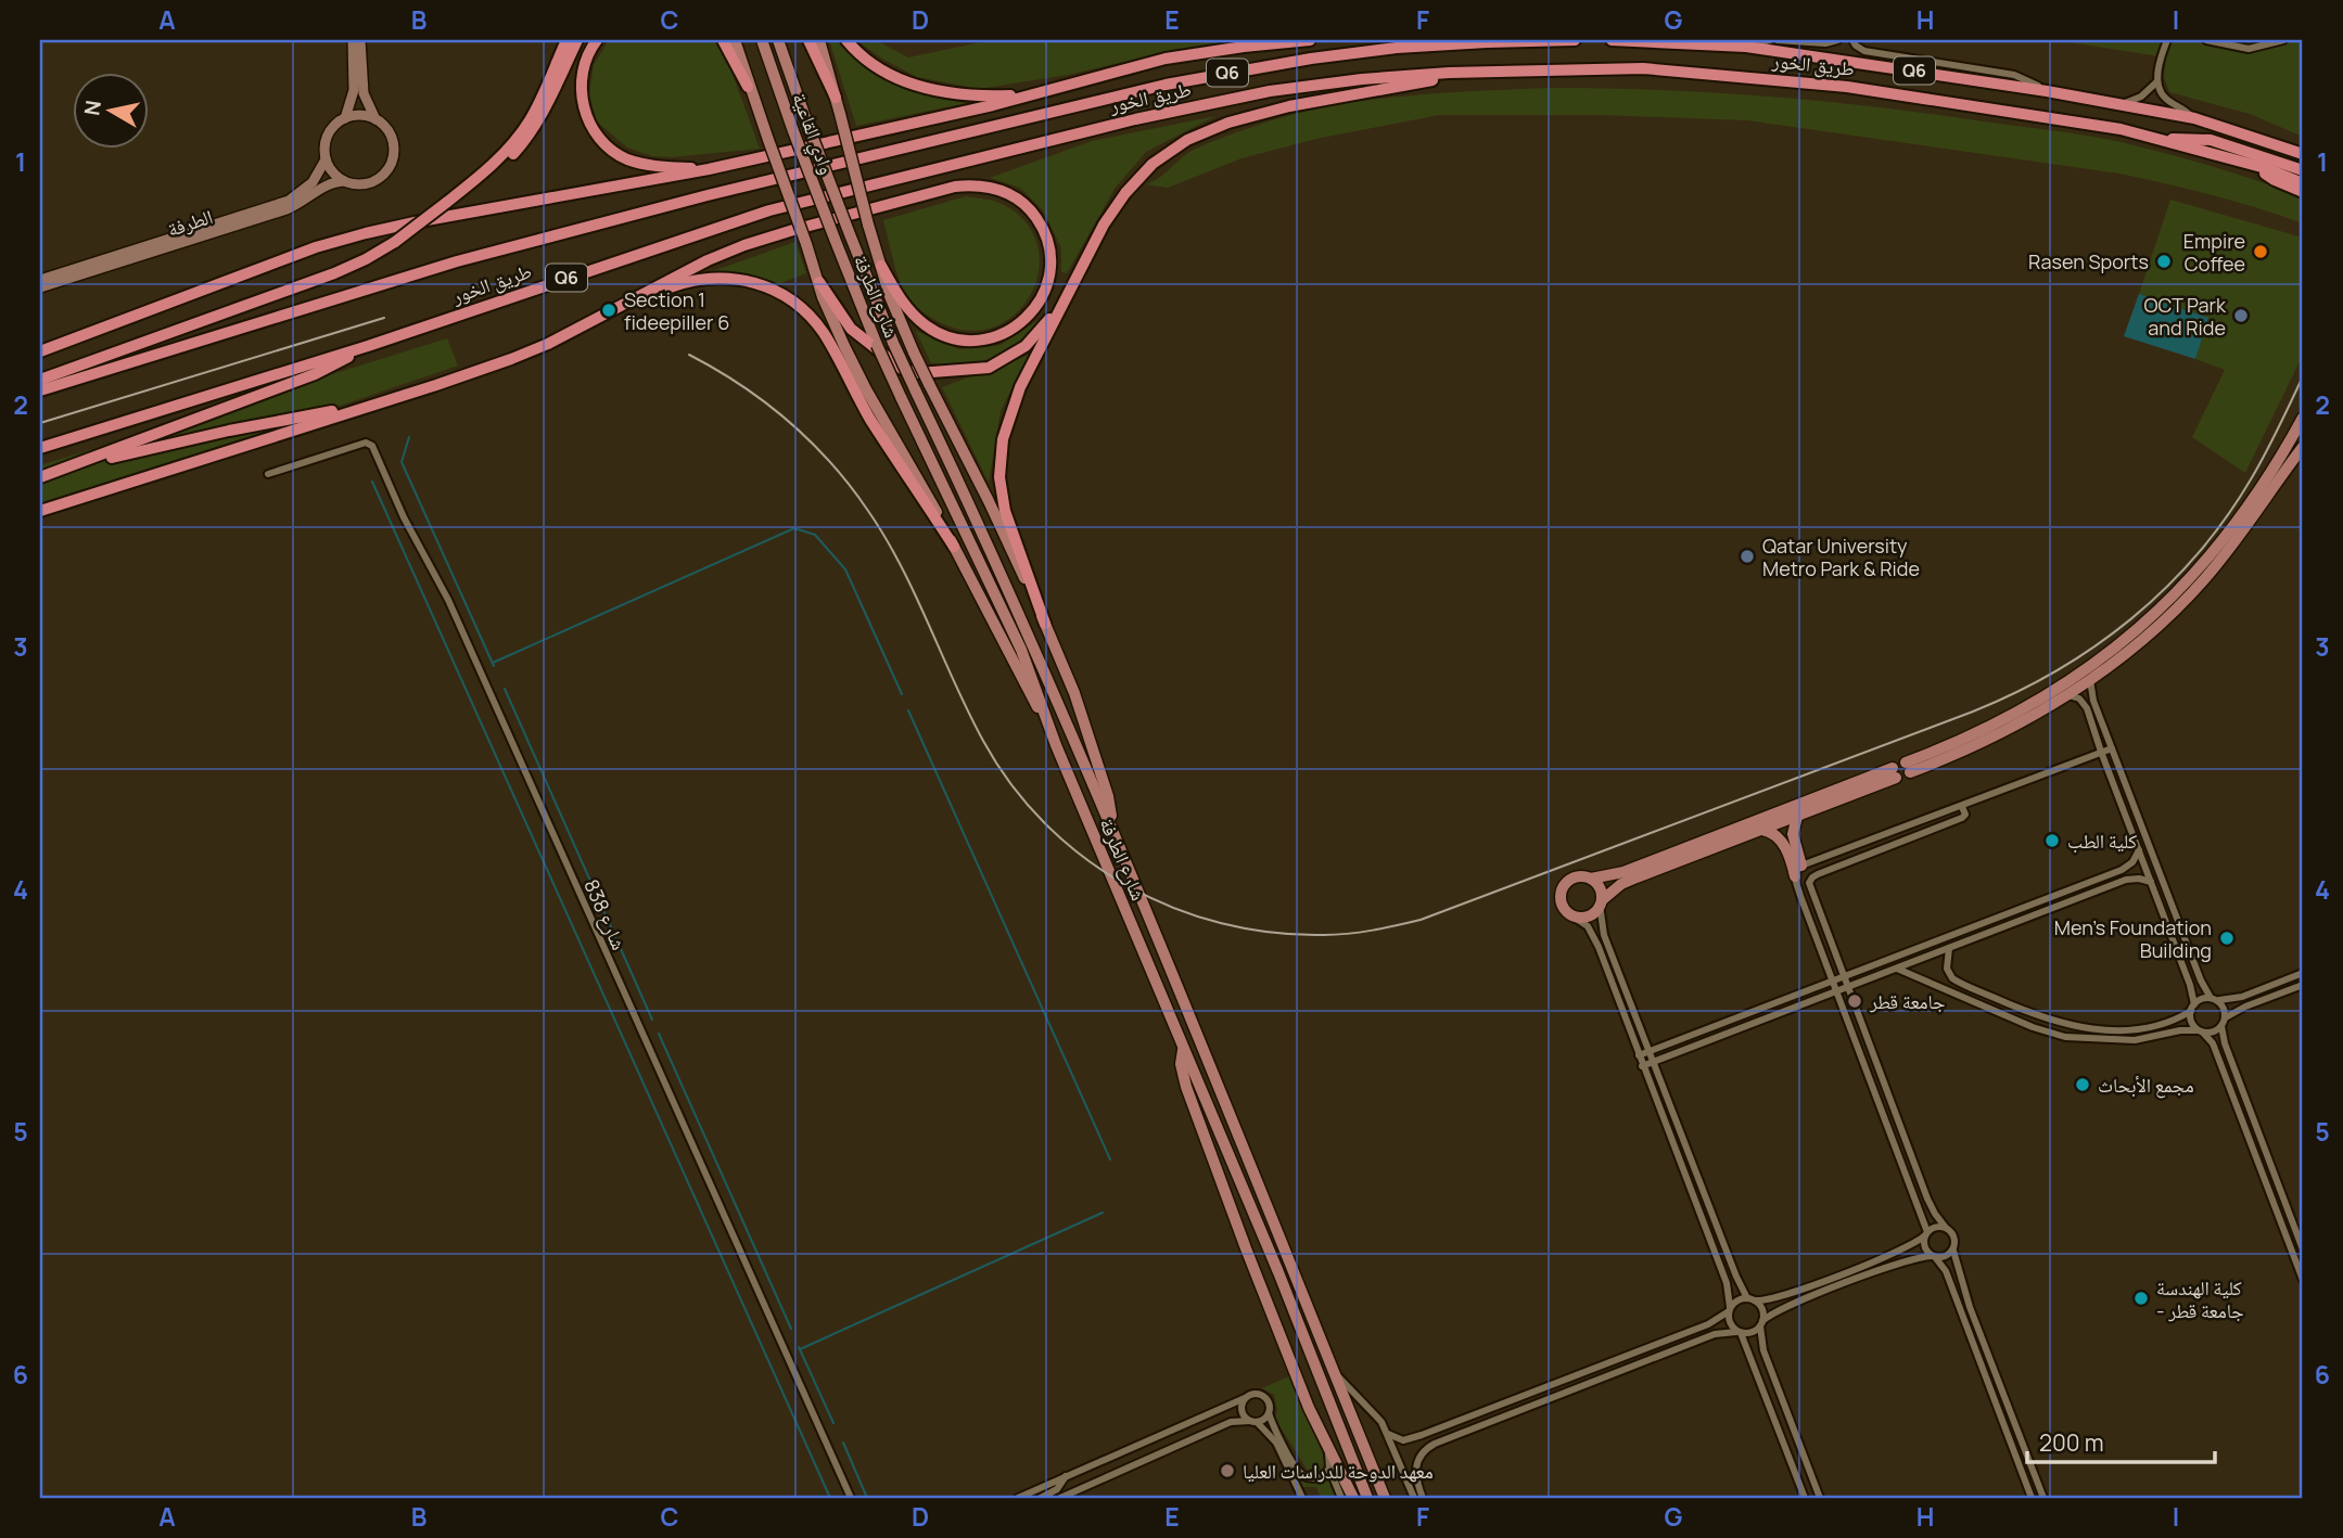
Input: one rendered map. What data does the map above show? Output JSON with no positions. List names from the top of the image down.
{
  "streets": {
    "highway": ["طريق الخور", "Q6"],
    "main road": ["وادي القاعية", "شارع الطرفة"],
    "street": ["الطرفة", "شارع 838"]
  },
  "crossings": [
    ["وادي القاعية", "شارع الطرفة"]
  ],
  "places": [
    "Empire Coffee",
    "Rasen Sports",
    "Section 1 fideepiller 6",
    "OCT Park and Ride",
    "Qatar University Metro Park & Ride",
    "كلية الطب",
    "Men's Foundation Building",
    "جامعة قطر",
    "مجمع الأبحاث",
    "كلية الهندسة - جامعة قطر",
    "معهد الدوحة للدراسات العليا"
  ],
  "scale_bar": "200 m",
  "north": "left",
  "grid": {
    "columns": [
      "A",
      "B",
      "C",
      "D",
      "E",
      "F",
      "G",
      "H",
      "I"
    ],
    "rows": [
      "1",
      "2",
      "3",
      "4",
      "5",
      "6"
    ]
  }
}
